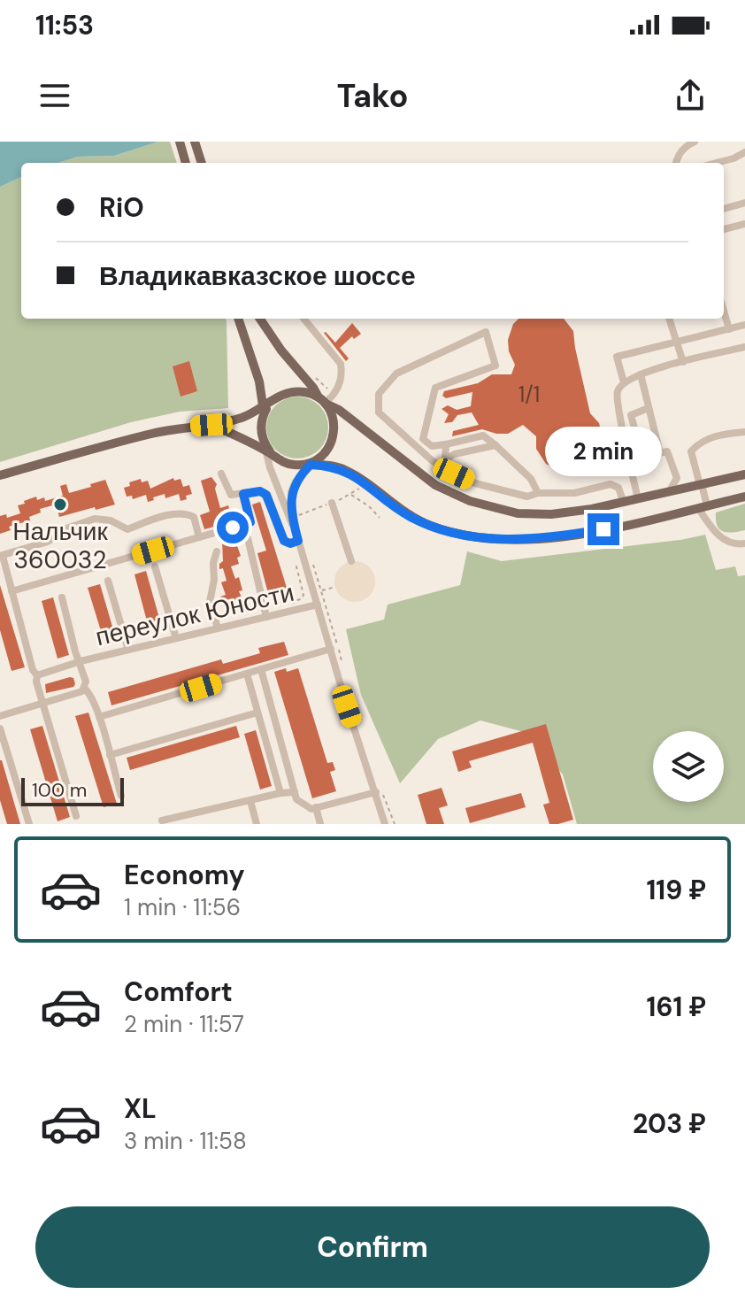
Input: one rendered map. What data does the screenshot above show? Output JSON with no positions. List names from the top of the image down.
{
  "streets": {
    "street": ["переулок Юности"]
  },
  "places": ["Нальчик 360032"],
  "house_numbers": ["1/1"],
  "scale_bar": "100 m",
  "page": {
    "status": "11:53",
    "header": "Tako",
    "banner": ["RiO", "Владикавказское шоссе"],
    "bubble": "2 min",
    "scale": "100 m",
    "list": [
      {
        "name": "Economy",
        "note": "1 min · 11:56",
        "value": "119 ₽"
      },
      {
        "name": "Comfort",
        "note": "2 min · 11:57",
        "value": "161 ₽"
      },
      {
        "name": "XL",
        "note": "3 min · 11:58",
        "value": "203 ₽"
      }
    ],
    "buttons": "Confirm"
  }
}
